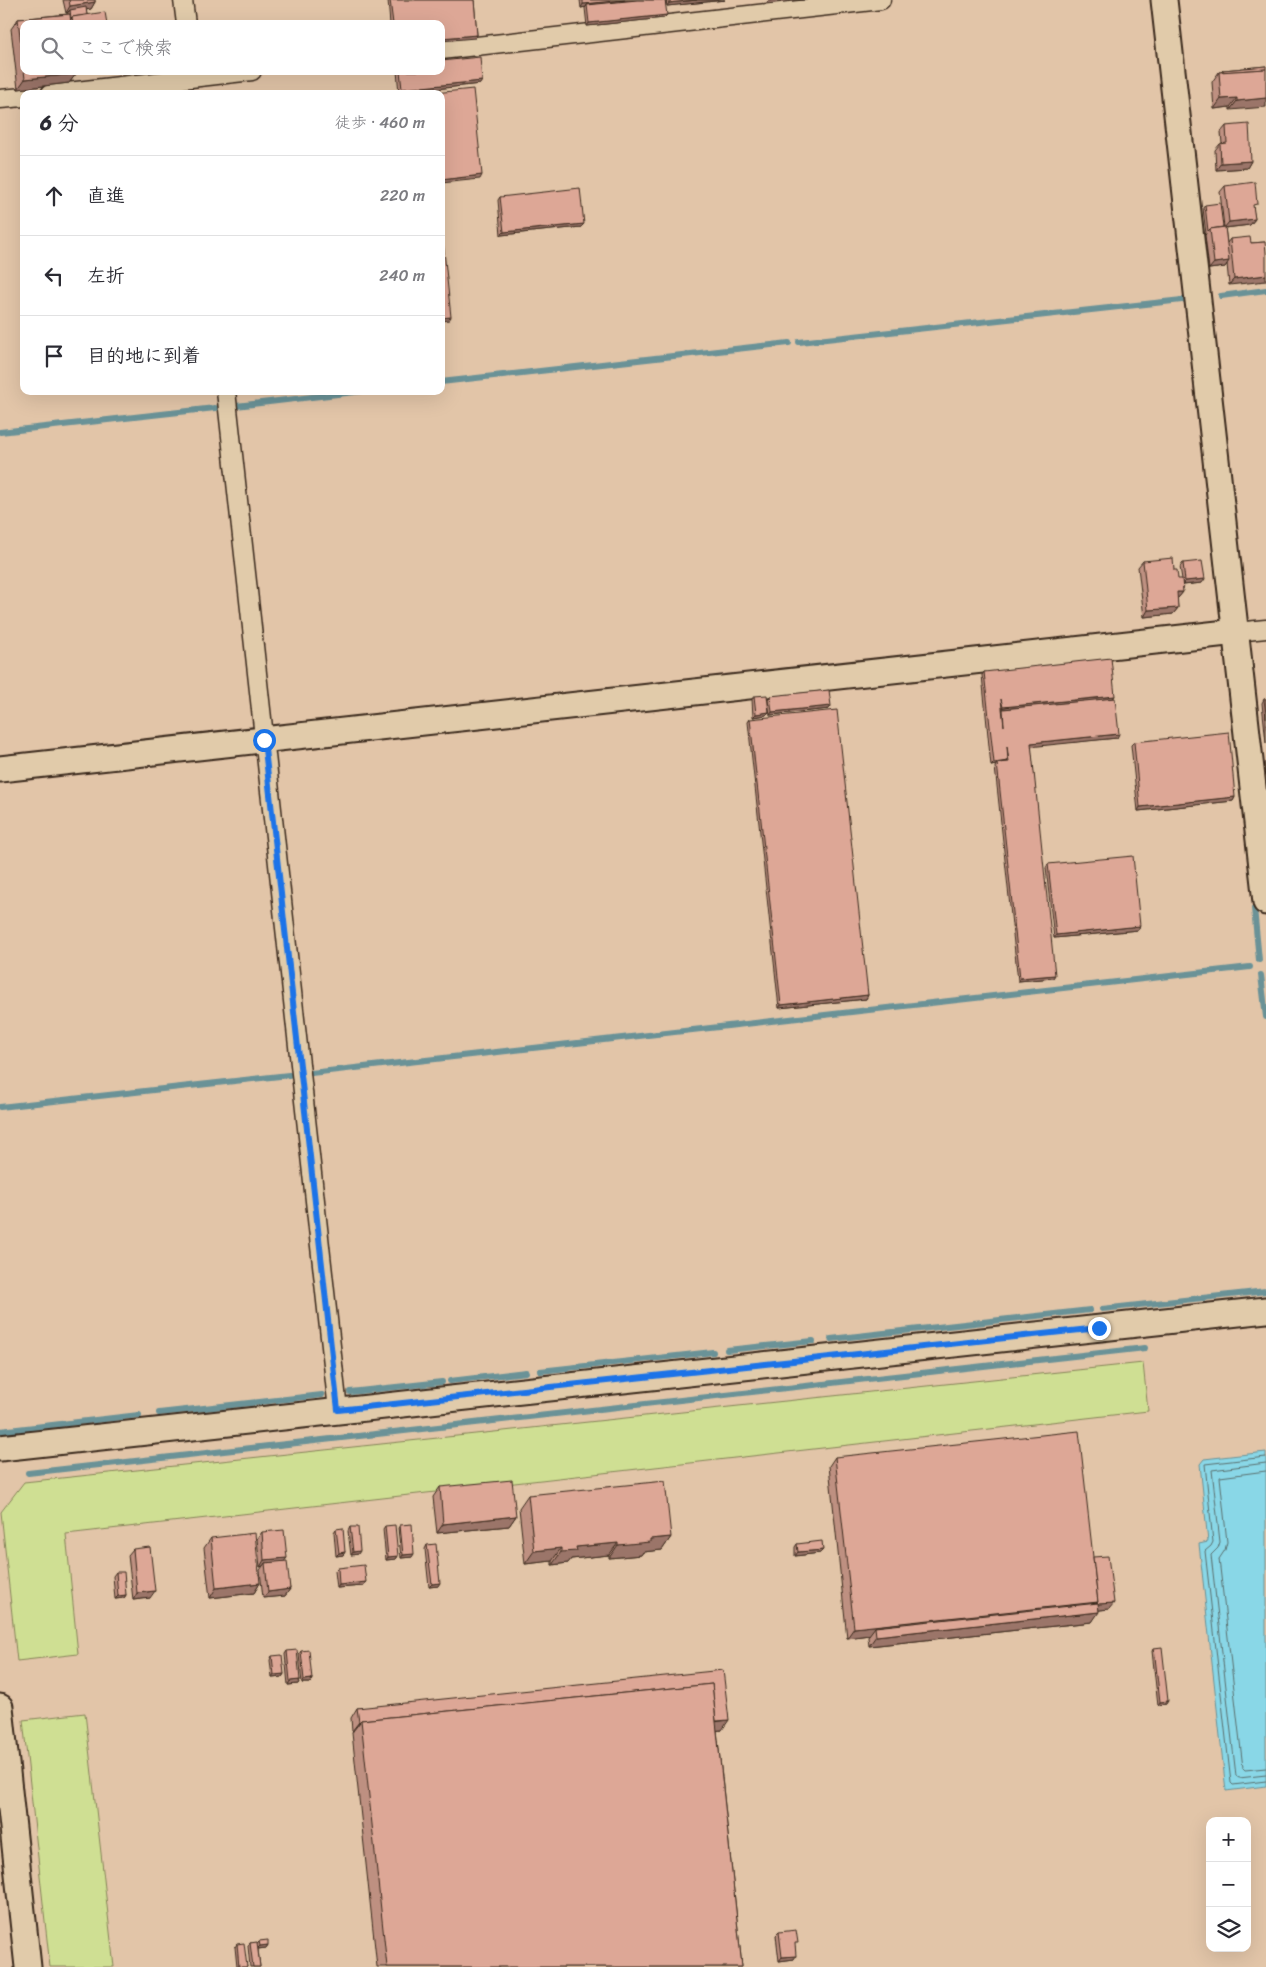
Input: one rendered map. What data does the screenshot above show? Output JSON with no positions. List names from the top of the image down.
{
  "page": {
    "search": "ここで検索",
    "heading": ["6 分", "徒歩 · 460 m"],
    "list": [
      ["直進", "220 m"],
      ["左折", "240 m"],
      "目的地に到着"
    ],
    "map_buttons": ["+", "−"]
  }
}
